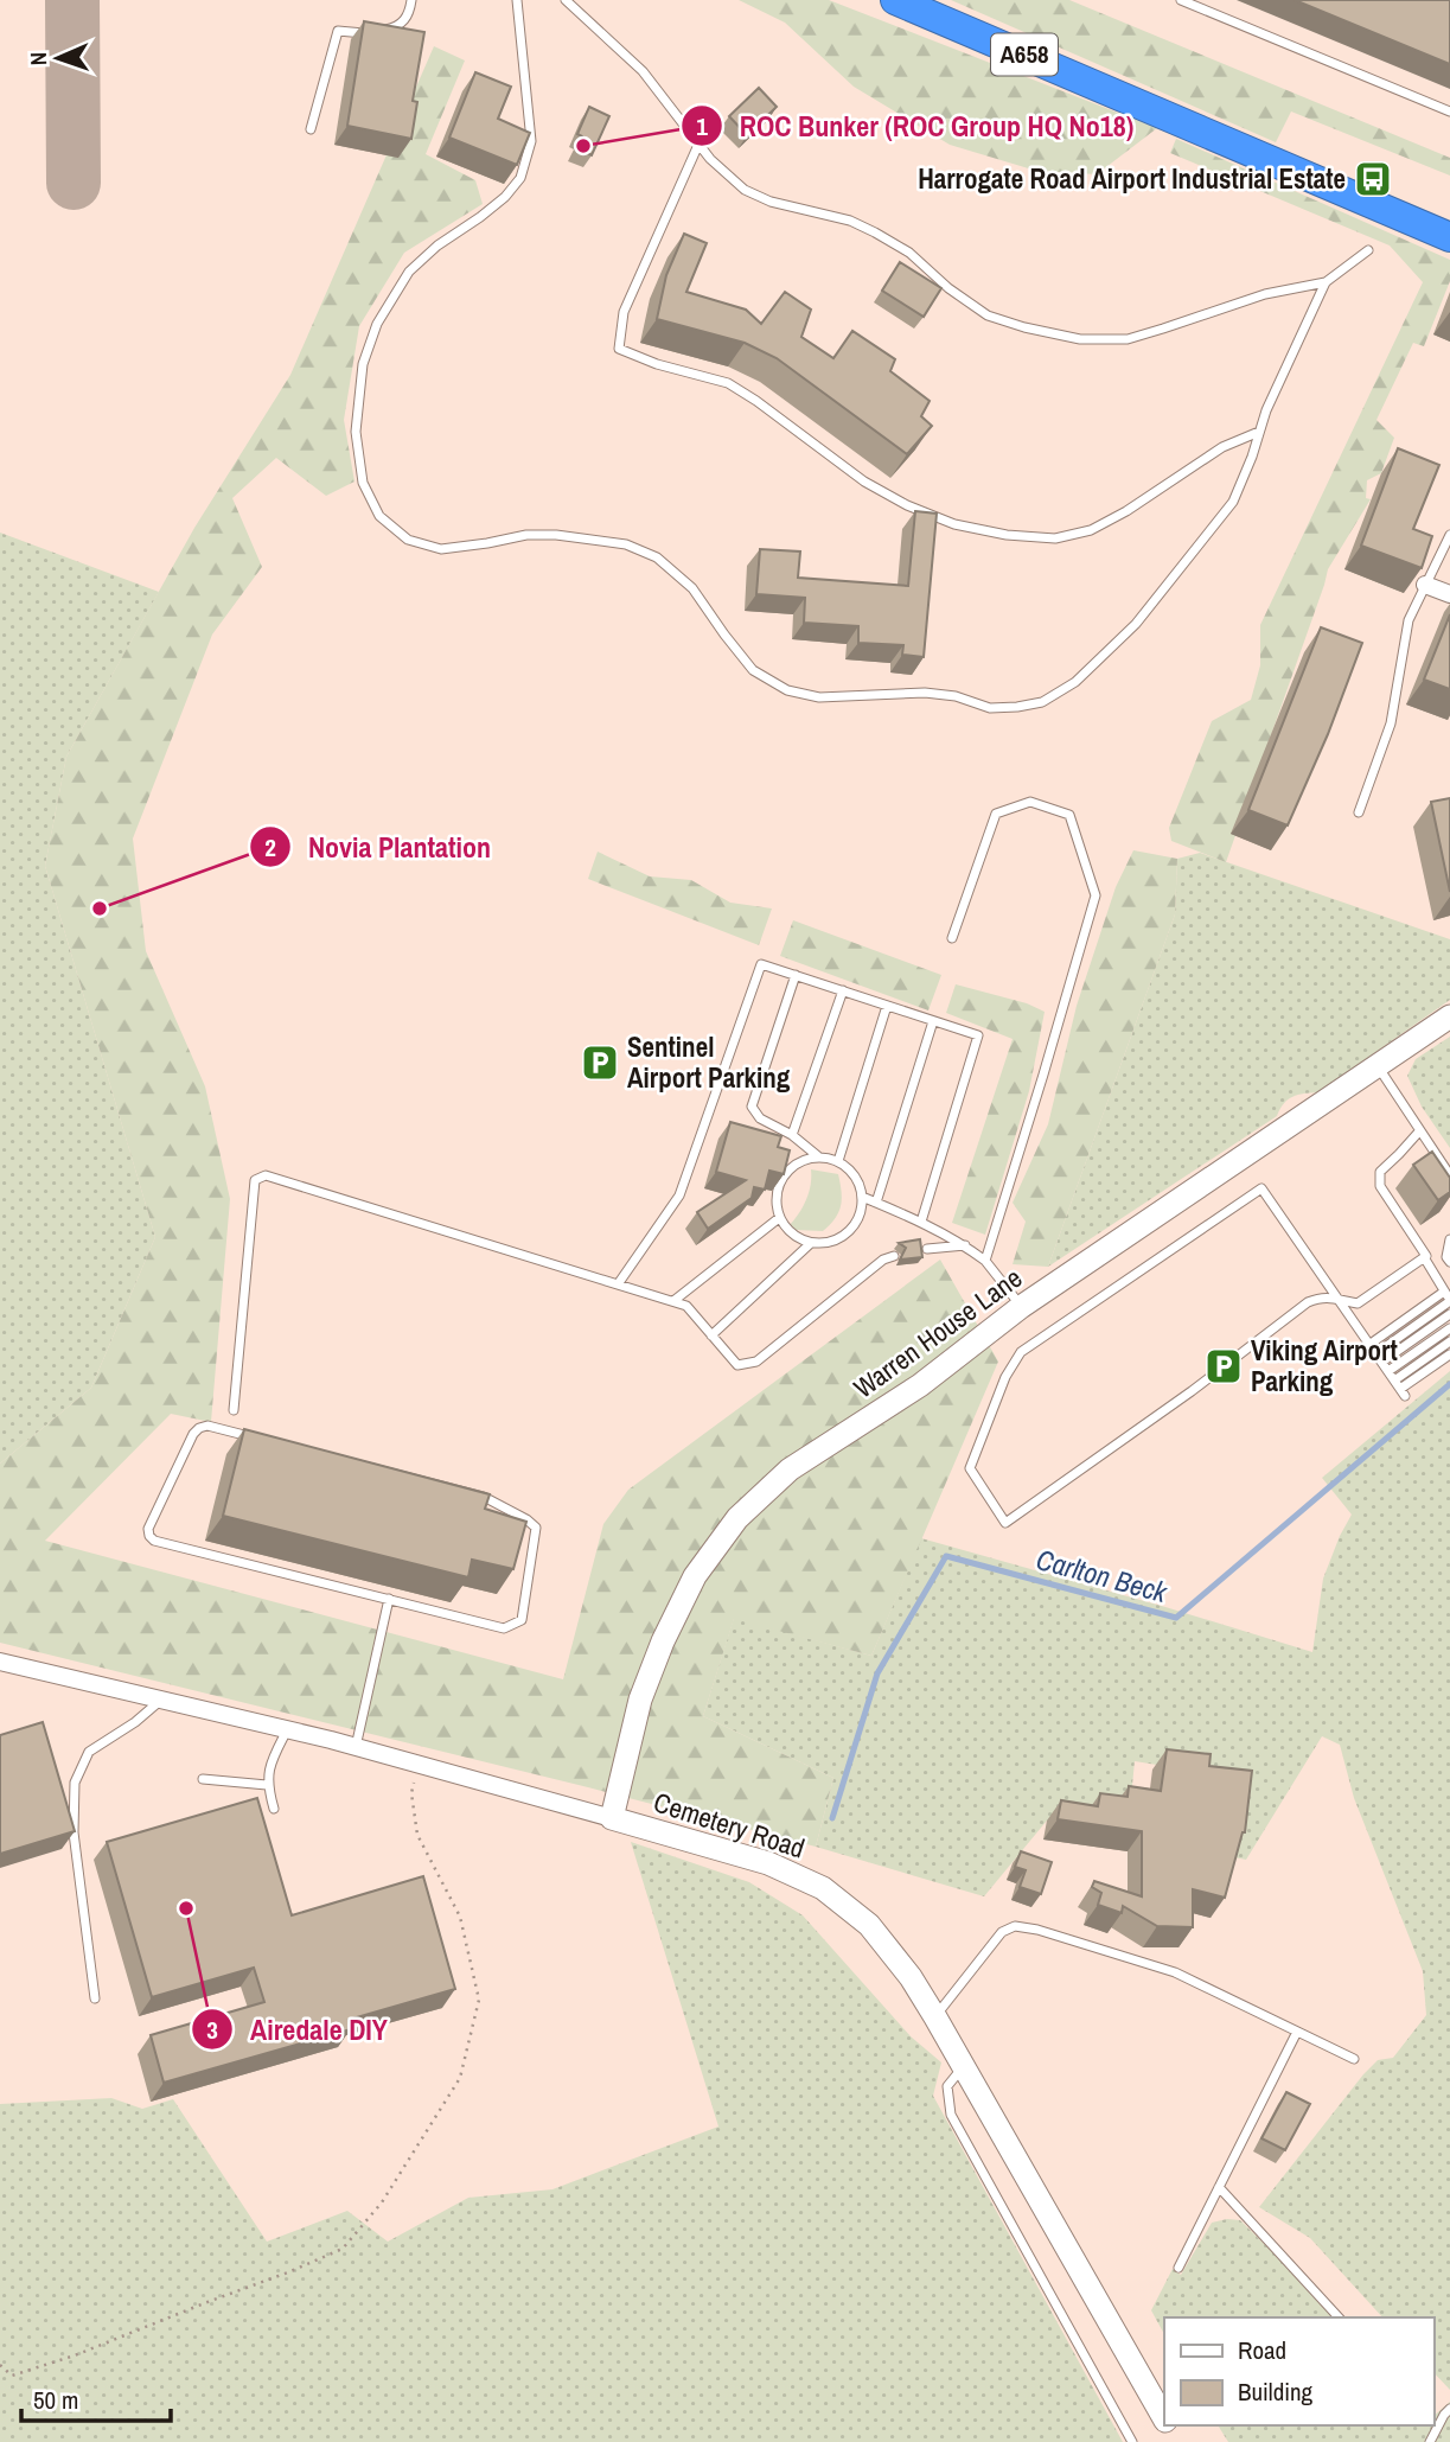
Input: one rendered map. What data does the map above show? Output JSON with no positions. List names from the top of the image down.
{
  "streets": {
    "highway": ["A658"],
    "street": ["Warren House Lane", "Cemetery Road"]
  },
  "crossings": [
    ["Warren House Lane", "Cemetery Road"]
  ],
  "water": ["Carlton Beck"],
  "places": {
    "other": ["ROC Bunker (ROC Group HQ No18)", "Novia Plantation", "Airedale DIY"],
    "bus stop": ["Harrogate Road Airport Industrial Estate"],
    "parking": ["Sentinel Airport Parking", "Viking Airport Parking"]
  },
  "legend": ["Road", "Building"],
  "scale_bar": "50 m",
  "north": "left"
}
